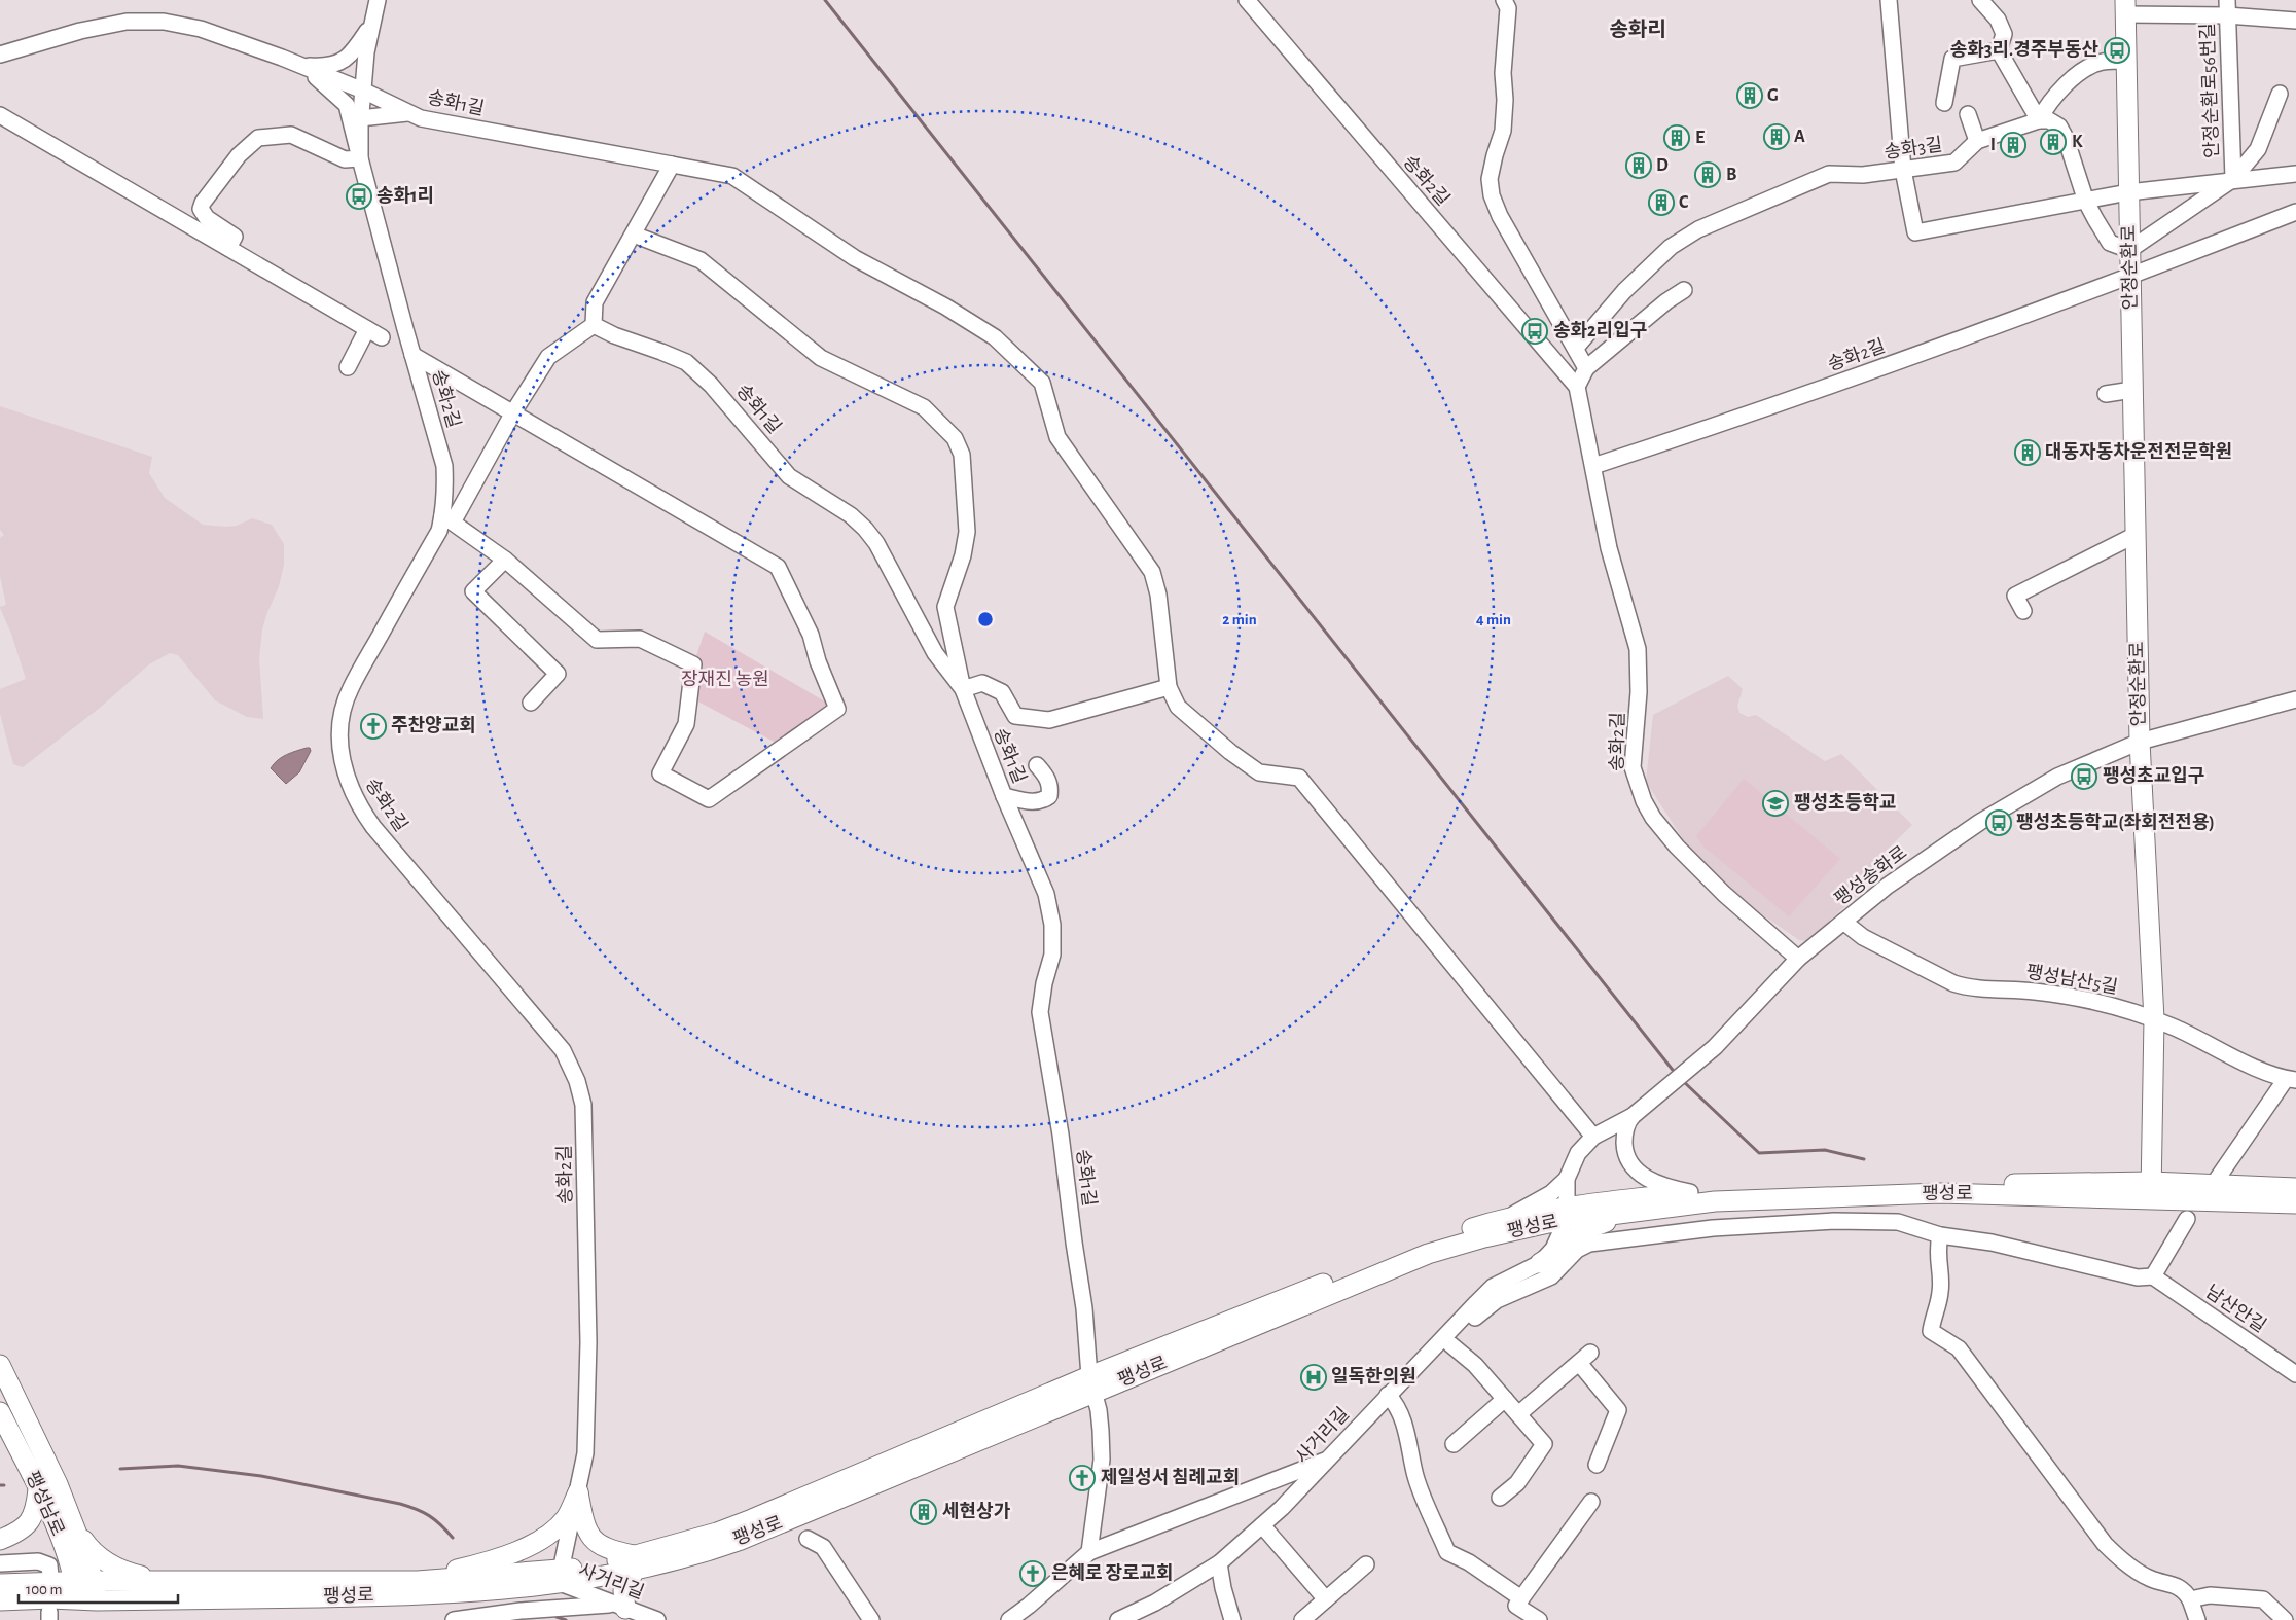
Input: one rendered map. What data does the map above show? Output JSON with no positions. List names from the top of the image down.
{
  "streets": {
    "main road": ["안정순환로", "팽성로", "팽성남로"],
    "street": [
      "안정순환로56번길",
      "송화1길",
      "송화3길",
      "송화2길",
      "팽성송화로",
      "팽성남산5길",
      "남산안길",
      "사거리길"
    ]
  },
  "crossings": [
    ["송화1길", "송화2길"],
    ["송화1길", "팽성로"],
    ["송화2길", "안정순환로"],
    ["송화2길", "팽성송화로"],
    ["송화2길", "팽성로"],
    ["송화2길", "사거리길"],
    ["안정순환로", "팽성송화로"],
    ["안정순환로", "팽성남산5길"],
    ["안정순환로", "팽성로"],
    ["팽성송화로", "팽성남산5길"],
    ["팽성송화로", "팽성로"],
    ["팽성송화로", "사거리길"],
    ["팽성로", "사거리길"],
    ["팽성로", "팽성남로"]
  ],
  "districts": ["송화리"],
  "parks": ["장재진 농원"],
  "places": {
    "bus stop": [
      "송화3리.경주부동산",
      "송화1리",
      "송화2리입구",
      "팽성초교입구",
      "팽성초등학교(좌회전전용)"
    ],
    "building": [
      "G",
      "A",
      "E",
      "K",
      "I",
      "D",
      "B",
      "C",
      "대동자동차운전전문학원",
      "세현상가"
    ],
    "church": ["주찬양교회", "제일성서 침례교회", "은혜로 장로교회"],
    "school or university": ["팽성초등학교"],
    "hospital": ["일독한의원"]
  },
  "scale_bar": "100 m",
  "rings": ["2 min", "4 min"]
}
